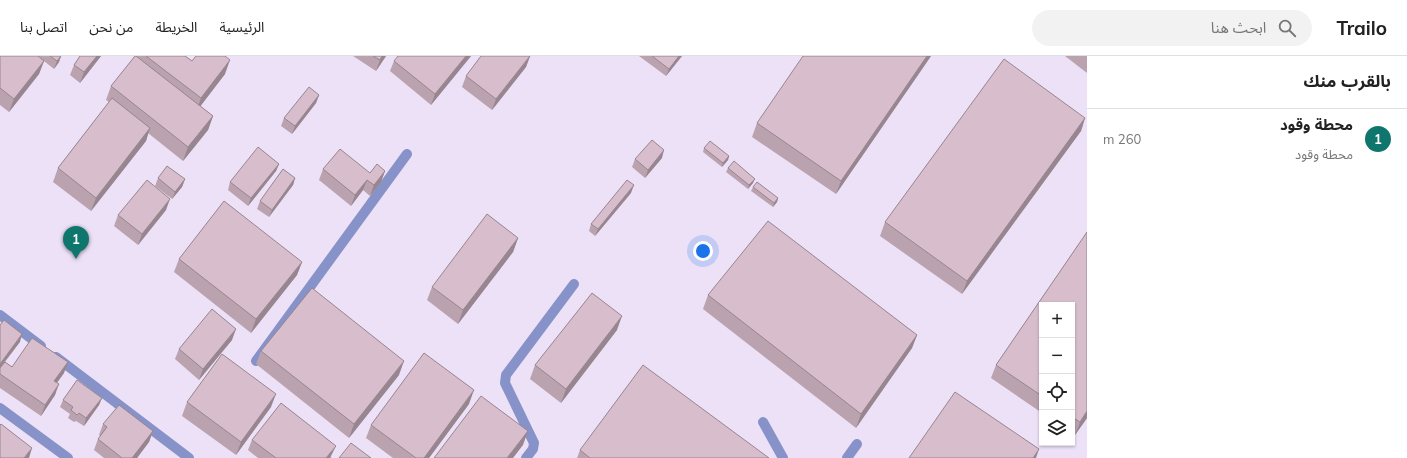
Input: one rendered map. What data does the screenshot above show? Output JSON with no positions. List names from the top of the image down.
{
  "page": {
    "header": "Trailo",
    "search": "ابحث هنا",
    "nav": [
      "الرئيسية",
      "الخريطة",
      "من نحن",
      "اتصل بنا"
    ],
    "heading": "بالقرب منك",
    "list": [
      {
        "mark": "1",
        "name": "محطة وقود",
        "note": "محطة وقود",
        "value": "260 m"
      }
    ],
    "pins": "1",
    "map_buttons": ["+", "−"]
  }
}
